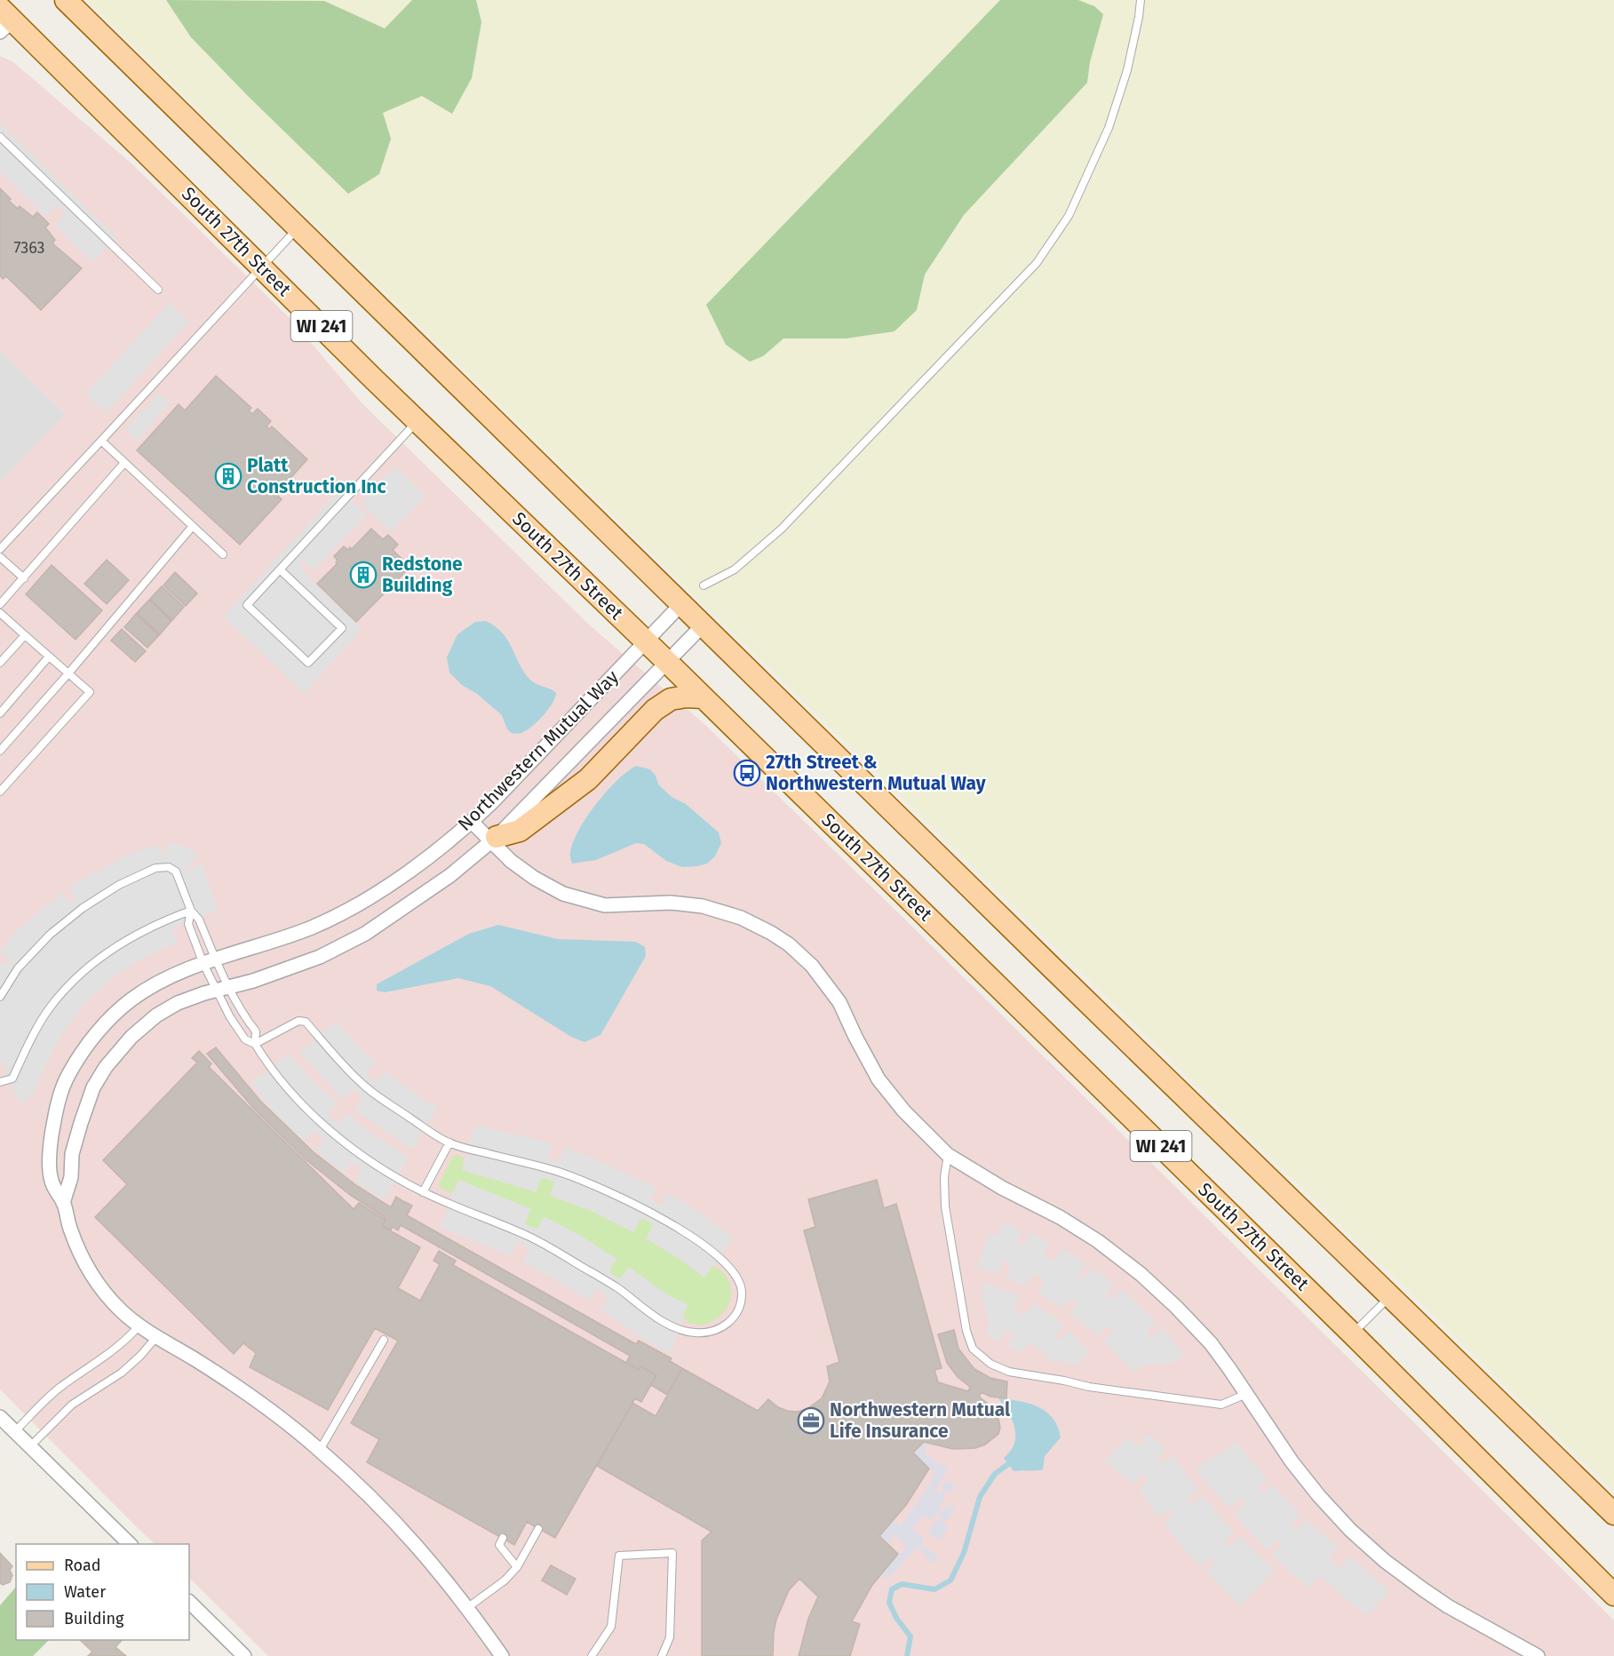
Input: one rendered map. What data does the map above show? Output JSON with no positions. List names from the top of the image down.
{
  "streets": {
    "main road": ["South 27th Street", "WI 241"],
    "street": ["Northwestern Mutual Way"]
  },
  "crossings": [
    ["South 27th Street", "Northwestern Mutual Way"],
    ["WI 241", "Northwestern Mutual Way"]
  ],
  "places": {
    "building": ["Platt Construction Inc", "Redstone Building"],
    "bus stop": ["27th Street & Northwestern Mutual Way"],
    "office": ["Northwestern Mutual Life Insurance"]
  },
  "house_numbers": ["7363"],
  "legend": ["Road", "Water", "Building"]
}
